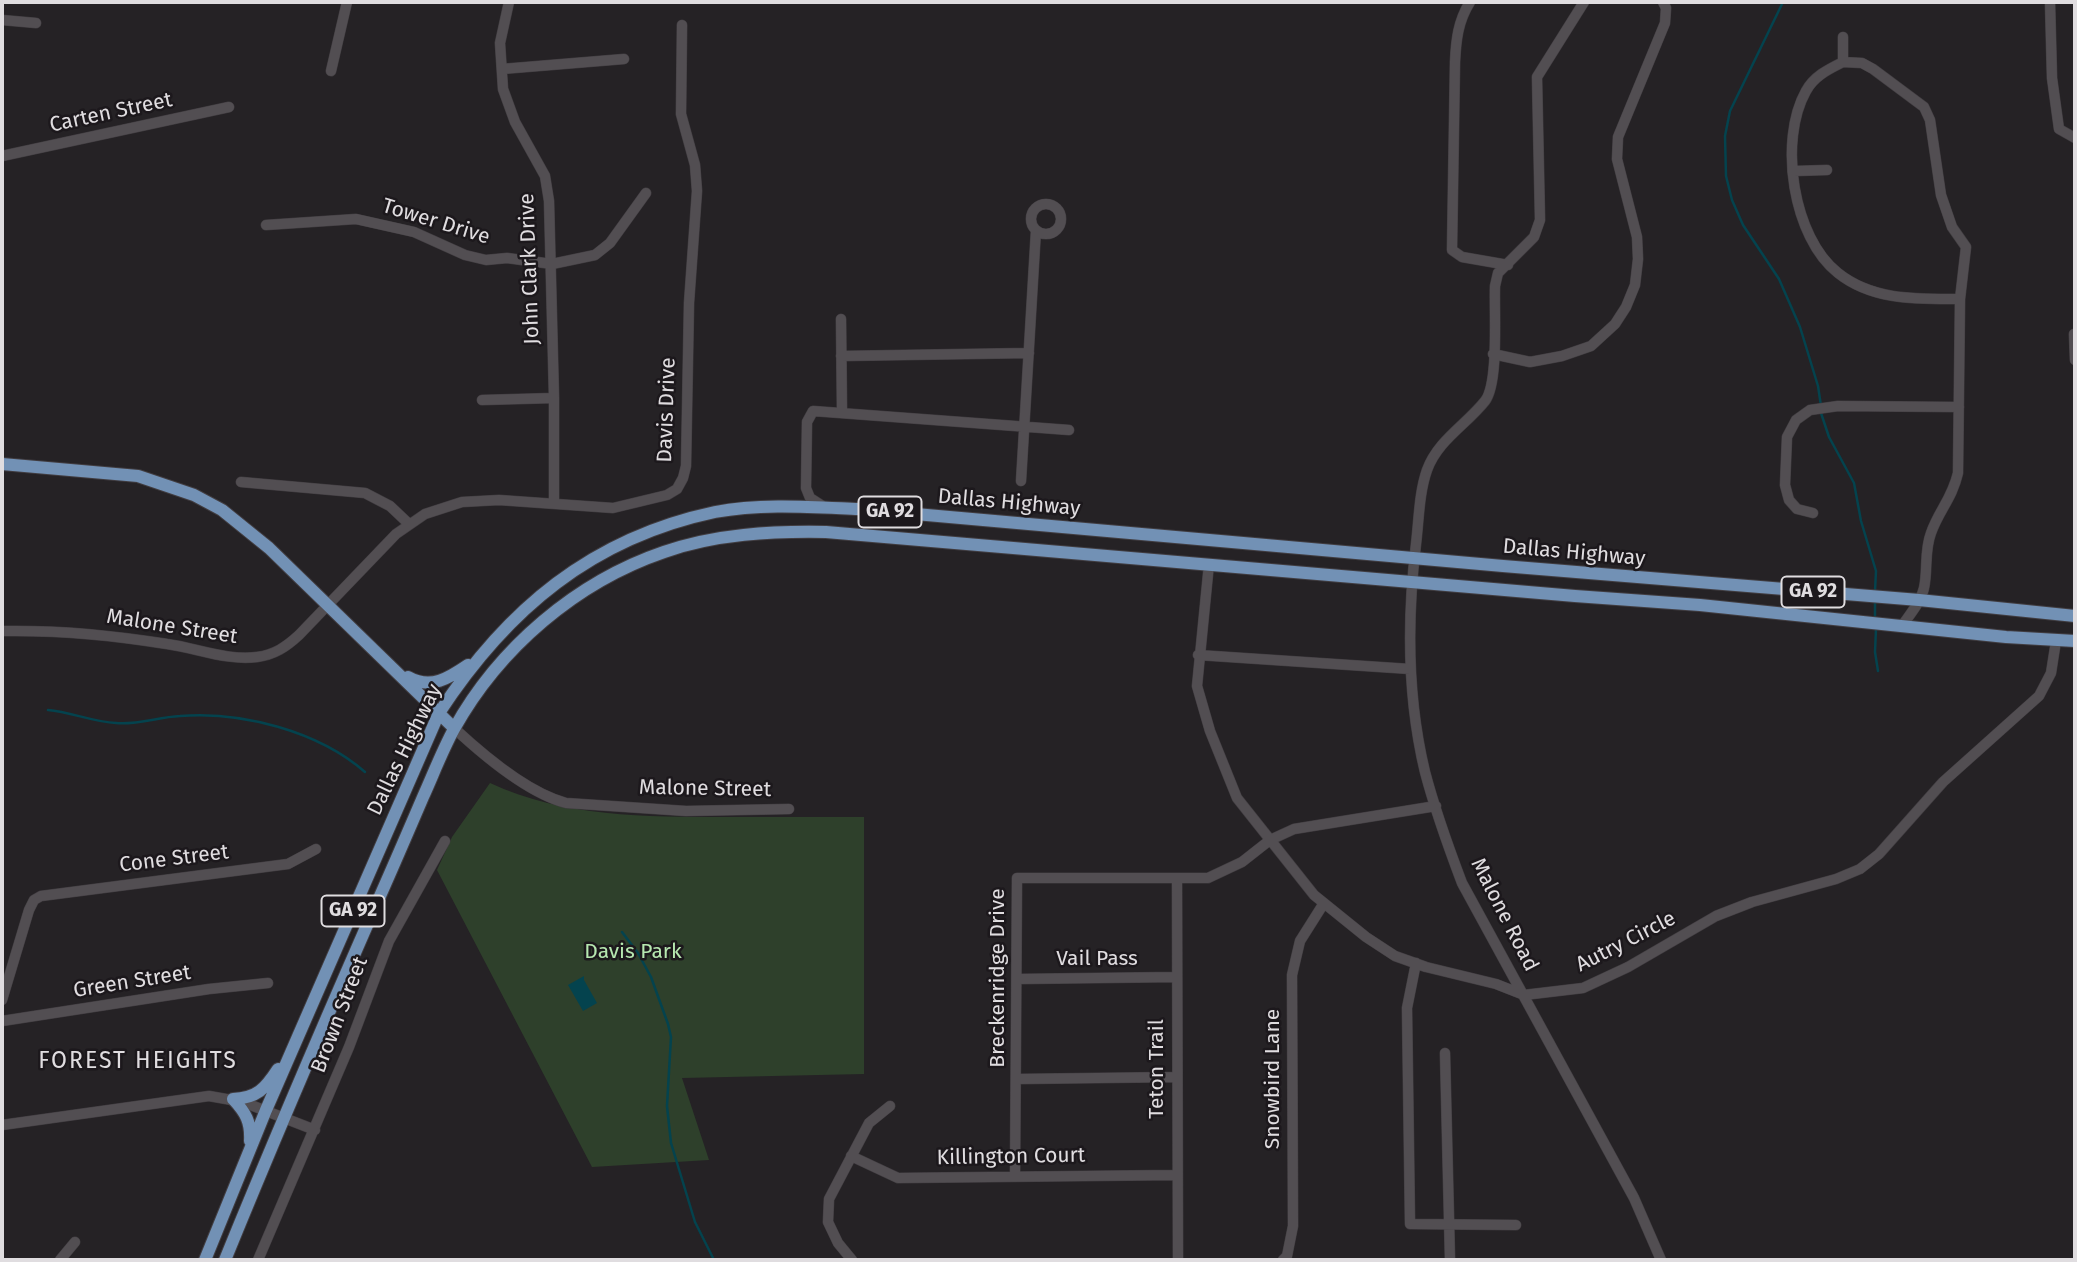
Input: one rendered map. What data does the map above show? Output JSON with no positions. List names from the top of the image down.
{
  "streets": {
    "main road": ["Dallas Highway", "GA 92", "Malone Street"],
    "street": [
      "Carten Street",
      "Tower Drive",
      "John Clark Drive",
      "Davis Drive",
      "Cone Street",
      "Malone Road",
      "Autry Circle",
      "Vail Pass",
      "Breckenridge Drive",
      "Green Street",
      "Brown Street",
      "Teton Trail",
      "Snowbird Lane",
      "Killington Court"
    ]
  },
  "crossings": [
    ["Tower Drive", "John Clark Drive"],
    ["John Clark Drive", "Davis Drive"],
    ["Davis Drive", "Malone Street"],
    ["Dallas Highway", "Malone Street"],
    ["Dallas Highway", "Malone Road"],
    ["Dallas Highway", "Autry Circle"],
    ["Malone Road", "Autry Circle"],
    ["Malone Road", "Breckenridge Drive"],
    ["Autry Circle", "Breckenridge Drive"],
    ["Autry Circle", "Snowbird Lane"],
    ["Vail Pass", "Breckenridge Drive"],
    ["Vail Pass", "Teton Trail"],
    ["Breckenridge Drive", "Teton Trail"],
    ["Breckenridge Drive", "Killington Court"],
    ["Teton Trail", "Killington Court"]
  ],
  "districts": ["FOREST HEIGHTS"],
  "parks": ["Davis Park"]
}
